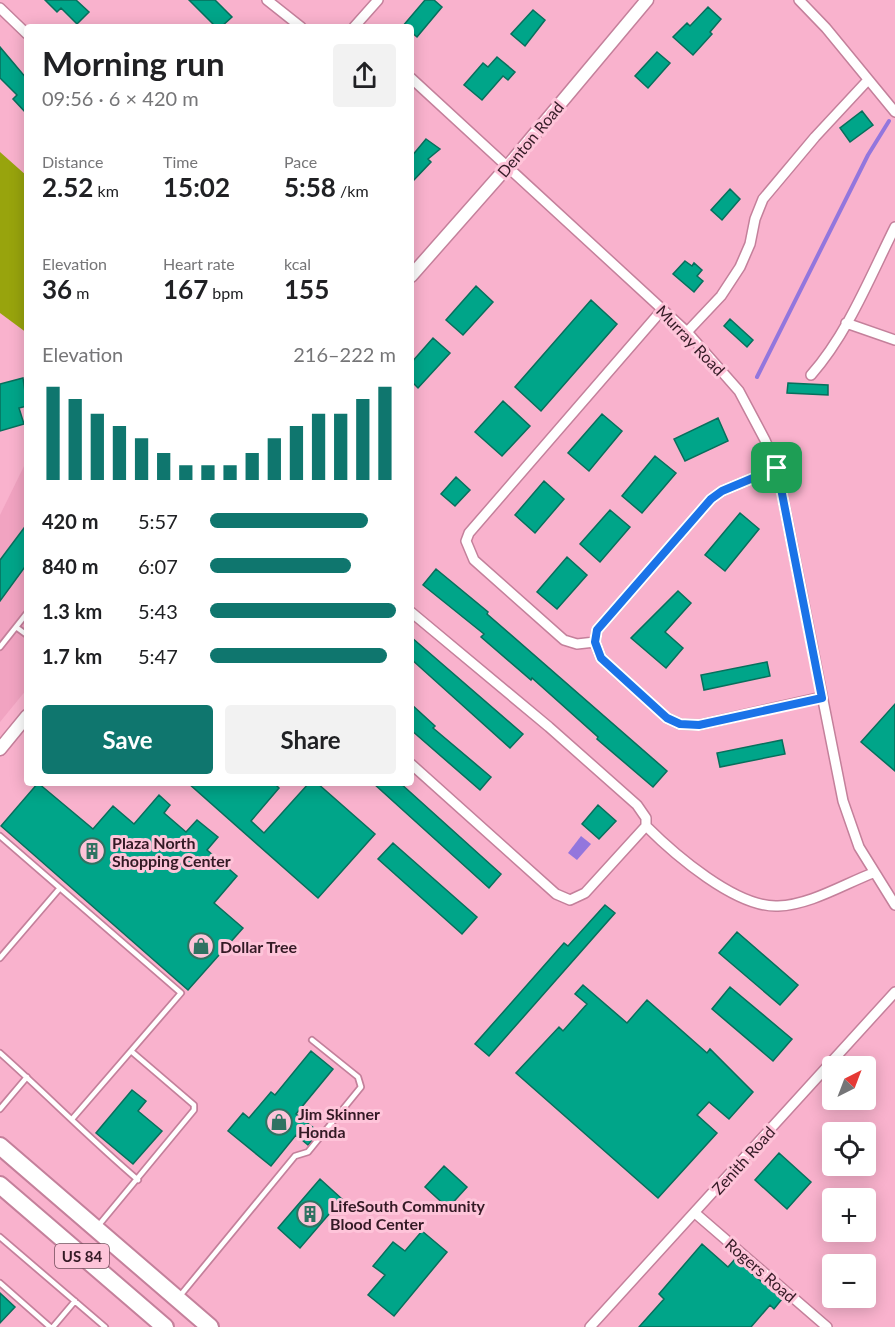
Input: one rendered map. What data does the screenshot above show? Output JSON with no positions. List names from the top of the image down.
{
  "streets": {
    "highway": ["US 84"],
    "street": [
      "Denton Road",
      "Murray Road",
      "Zenith Road",
      "Rogers Road"
    ]
  },
  "crossings": [
    ["Denton Road", "Murray Road"],
    ["Zenith Road", "Rogers Road"]
  ],
  "places": {
    "building": ["Plaza North Shopping Center", "LifeSouth Community Blood Center"],
    "shop": ["Dollar Tree", "Jim Skinner Honda"]
  },
  "north": "top right",
  "page": {
    "heading": ["Morning run", "09:56 · 6 × 420 m"],
    "stats": [
      ["Distance", "2.52 km"],
      ["Time", "15:02"],
      ["Pace", "5:58 /km"],
      ["Elevation", "36 m"],
      ["Heart rate", "167 bpm"],
      ["kcal", "155"]
    ],
    "chart": ["Elevation", "216–222 m"],
    "list": [
      {
        "name": "420 m",
        "note": "5:57"
      },
      {
        "name": "840 m",
        "note": "6:07"
      },
      {
        "name": "1.3 km",
        "note": "5:43"
      },
      {
        "name": "1.7 km",
        "note": "5:47"
      }
    ],
    "buttons": ["Save", "Share"],
    "map_buttons": ["+", "−"]
  }
}
